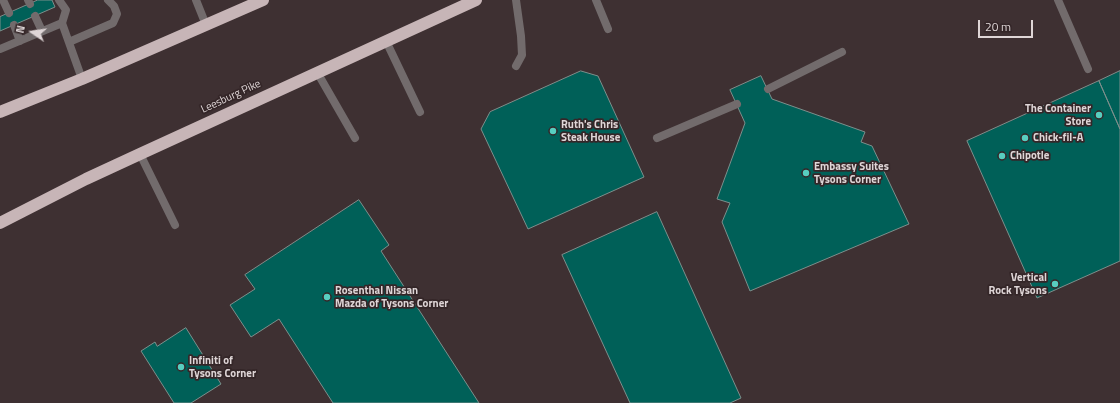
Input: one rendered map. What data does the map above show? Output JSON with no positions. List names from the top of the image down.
{
  "streets": {
    "highway": ["Leesburg Pike"]
  },
  "places": [
    "The Container Store",
    "Ruth's Chris Steak House",
    "Chick-fil-A",
    "Chipotle",
    "Embassy Suites Tysons Corner",
    "Vertical Rock Tysons",
    "Rosenthal Nissan Mazda of Tysons Corner",
    "Infiniti of Tysons Corner"
  ],
  "scale_bar": "20 m",
  "north": "left"
}
